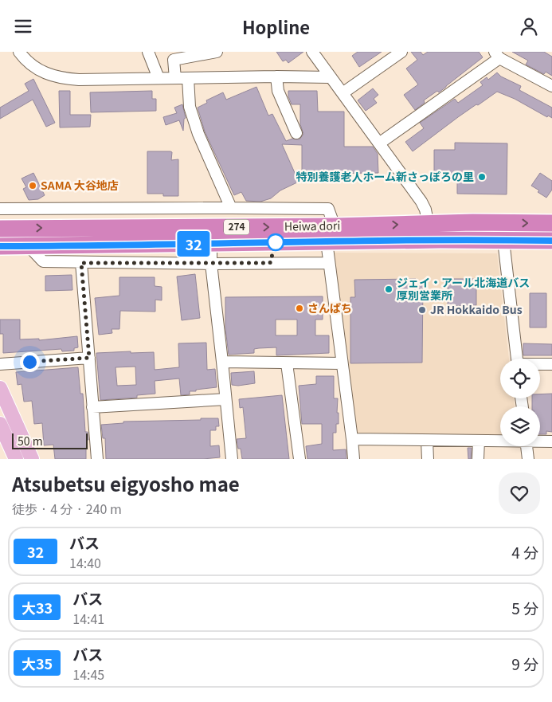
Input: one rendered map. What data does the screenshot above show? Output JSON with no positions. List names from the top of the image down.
{
  "streets": {
    "highway": ["Heiwa dori", "274"]
  },
  "places": [
    "特別養護老人ホーム新さっぽろの里",
    "SAMA 大谷地店",
    "ジェイ・アール北海道バス 厚別営業所",
    "さんぱち",
    "JR Hokkaido Bus"
  ],
  "lines": ["bus line 32"],
  "scale_bar": "50 m",
  "page": {
    "header": "Hopline",
    "on_map": "32",
    "scale": "50 m",
    "heading": ["Atsubetsu eigyosho mae", "徒歩 · 4 分 · 240 m"],
    "list": [
      {
        "mark": "32",
        "name": "バス",
        "note": "14:40",
        "value": "4 分"
      },
      {
        "mark": "大33",
        "name": "バス",
        "note": "14:41",
        "value": "5 分"
      },
      {
        "mark": "大35",
        "name": "バス",
        "note": "14:45",
        "value": "9 分"
      }
    ]
  }
}
